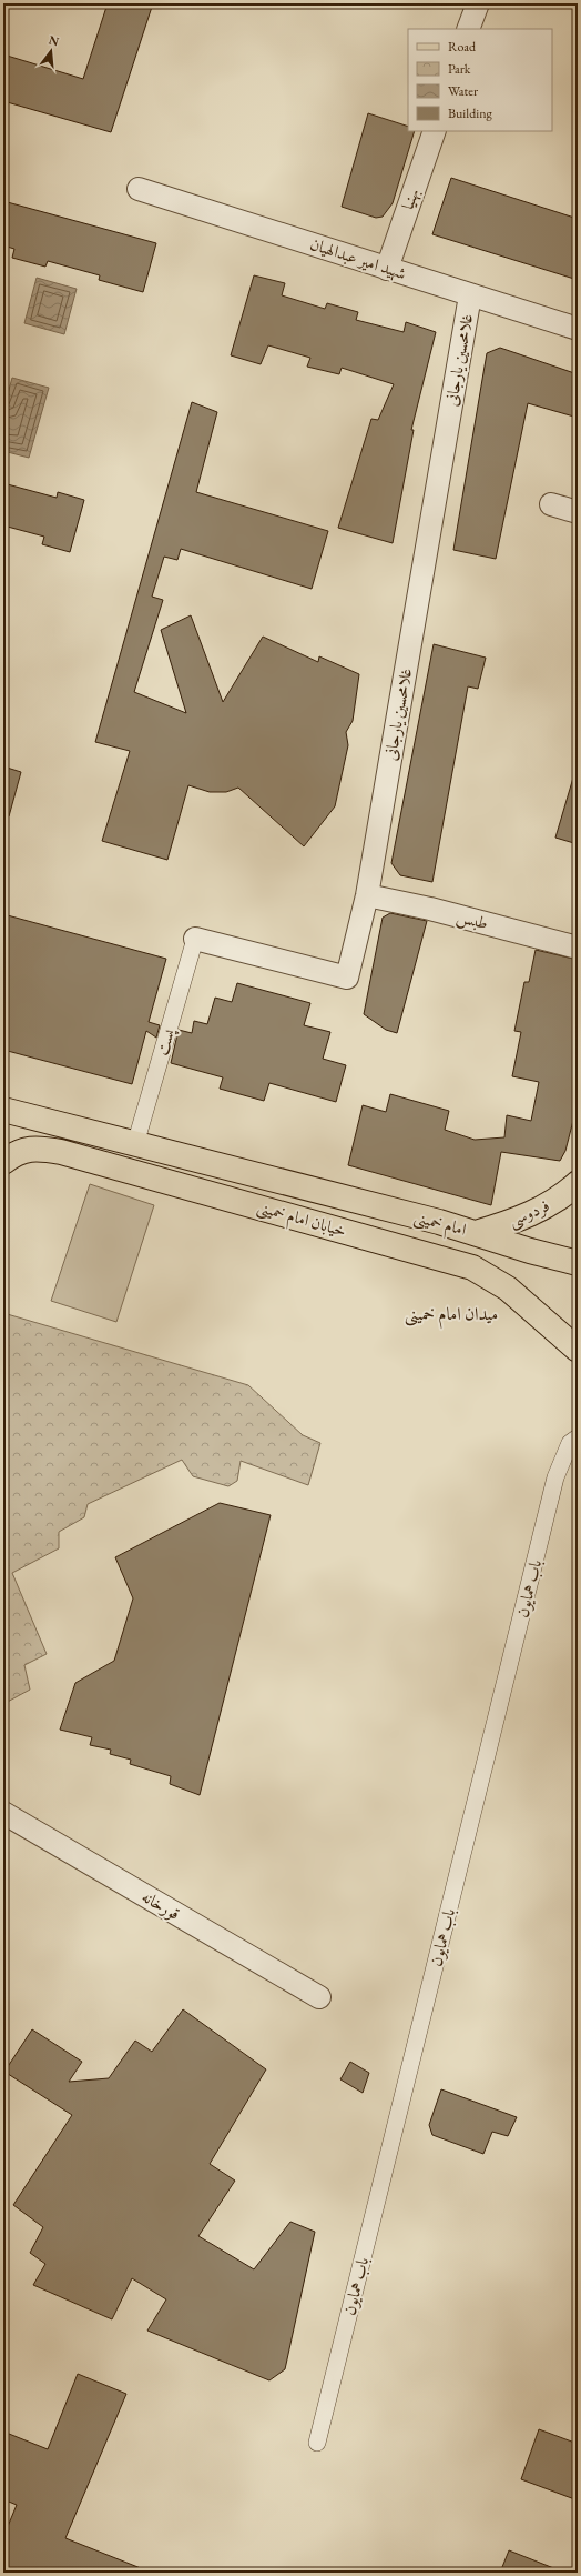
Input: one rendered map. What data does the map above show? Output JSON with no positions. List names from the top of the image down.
{
  "streets": {
    "main road": ["فردوسی", "خیابان امام خمینی", "امام خمینی"],
    "street": [
      "بهنیا",
      "شهید امیر عبدالهیان",
      "غلامحسین یارجانی",
      "طبس",
      "پست",
      "باب همایون",
      "قورخانه"
    ]
  },
  "crossings": [
    ["بهنیا", "شهید امیر عبدالهیان"],
    ["شهید امیر عبدالهیان", "غلامحسین یارجانی"],
    ["غلامحسین یارجانی", "طبس"],
    ["غلامحسین یارجانی", "پست"],
    ["پست", "خیابان امام خمینی"],
    ["فردوسی", "امام خمینی"],
    ["خیابان امام خمینی", "امام خمینی"]
  ],
  "districts": ["میدان امام خمینی"],
  "legend": [
    "Road",
    "Park",
    "Water",
    "Building"
  ],
  "north": "top"
}
